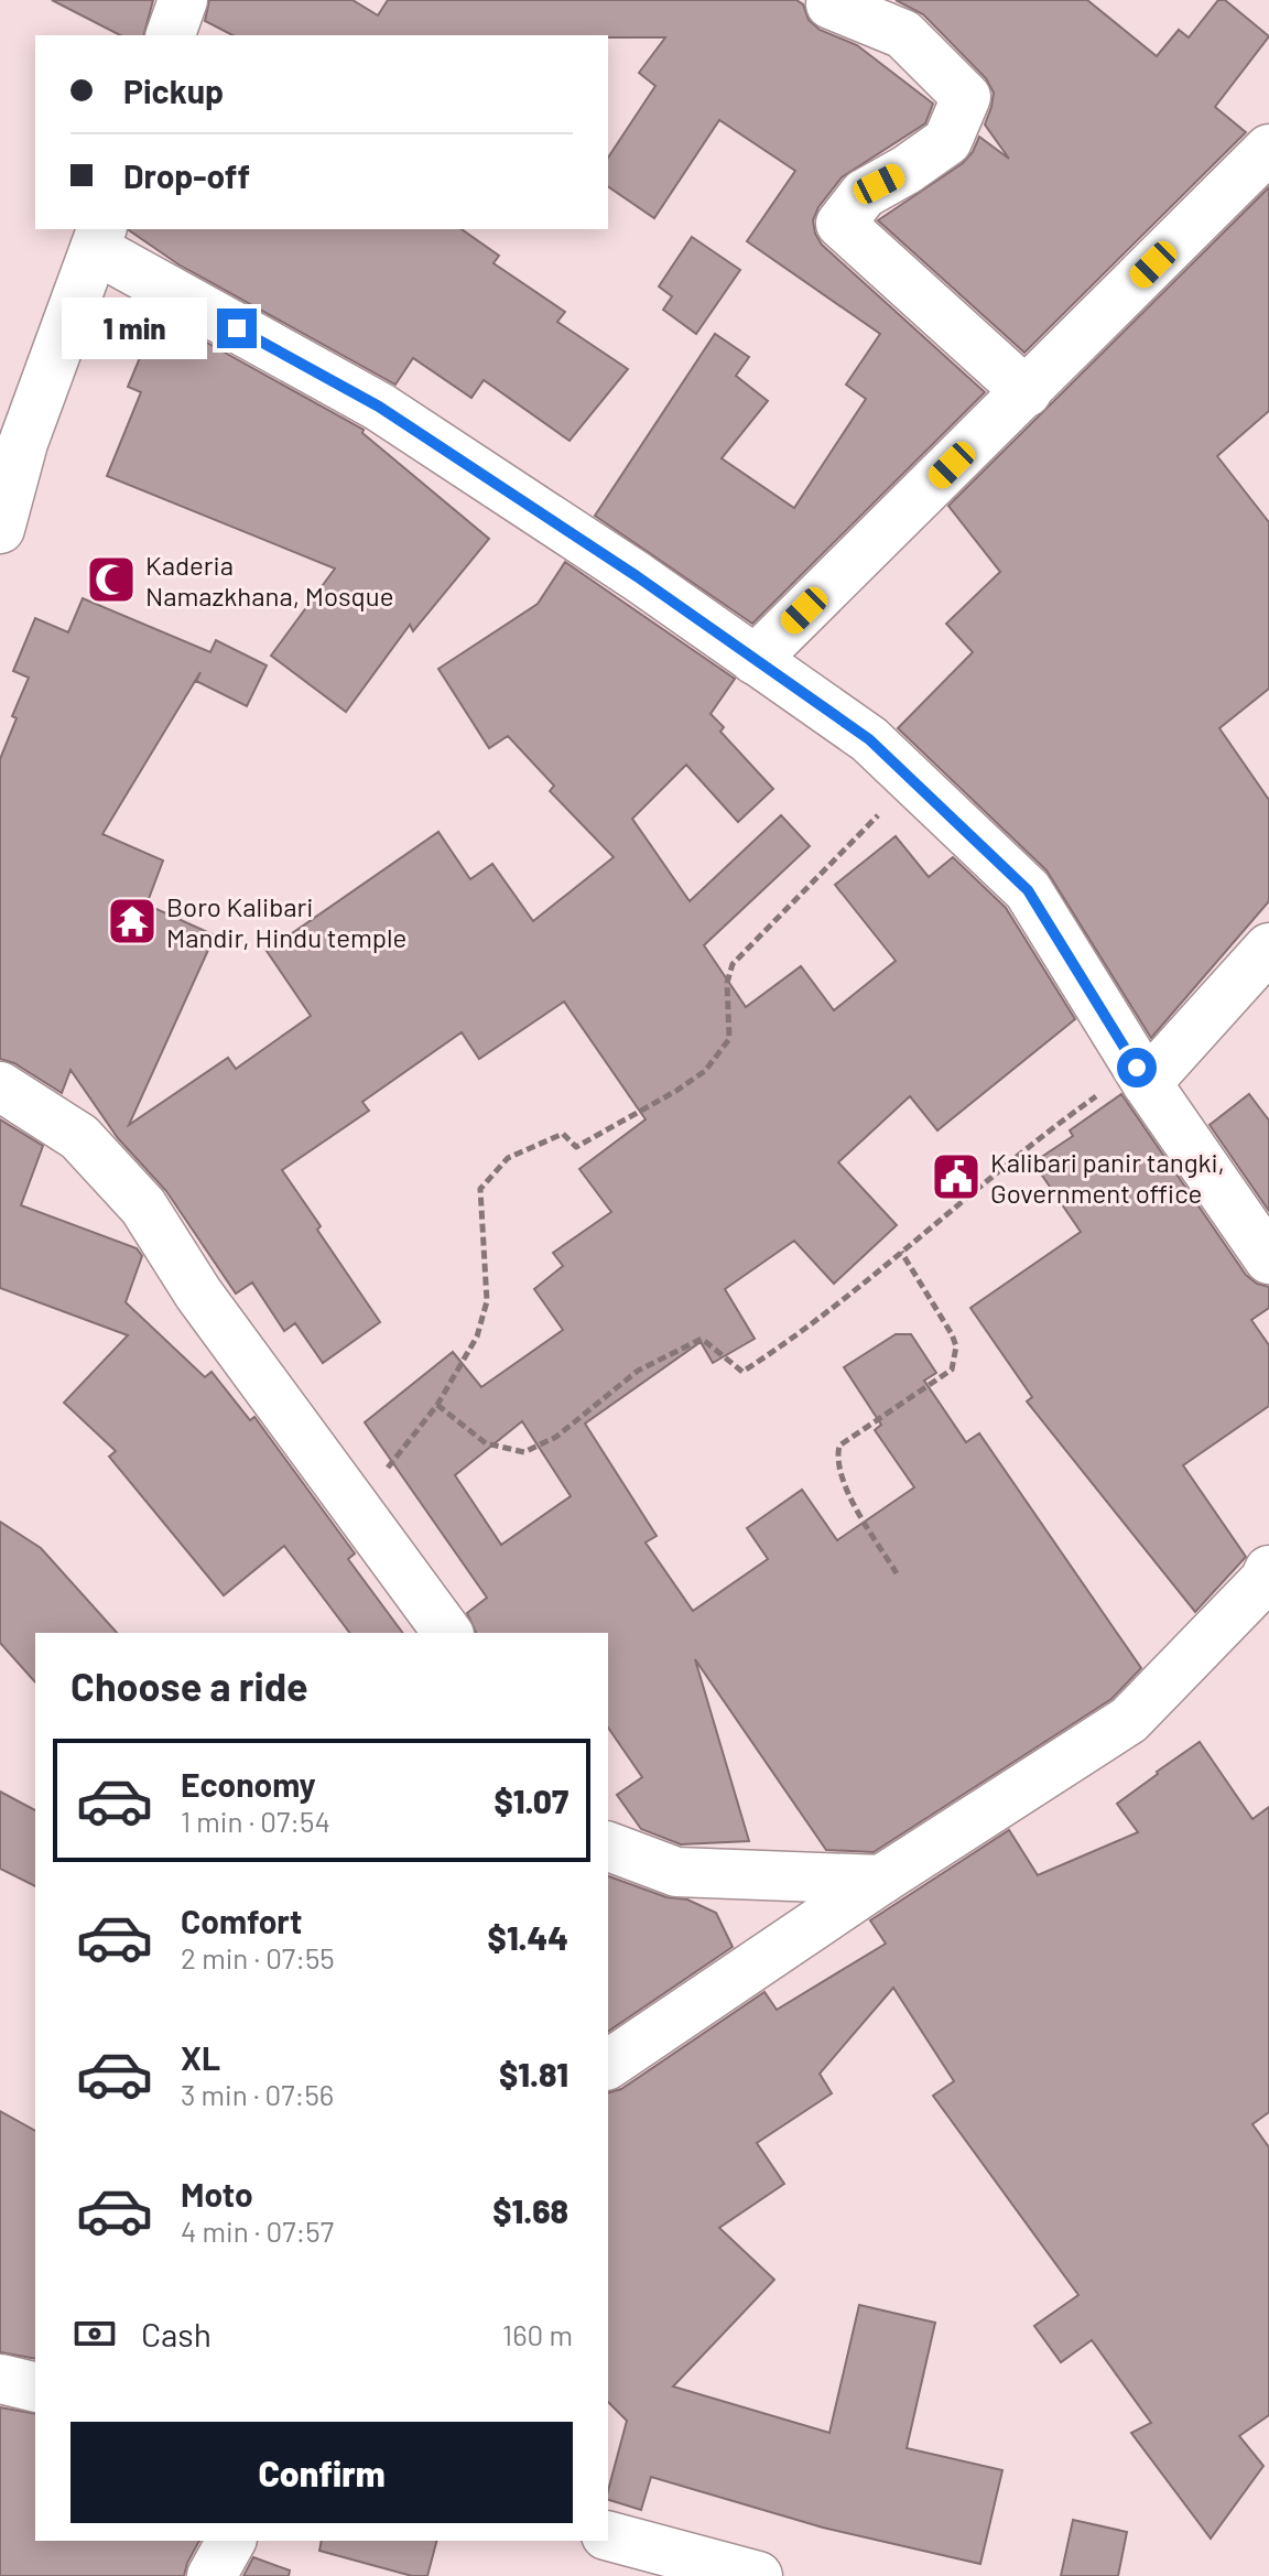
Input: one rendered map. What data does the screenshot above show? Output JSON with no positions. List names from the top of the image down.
{
  "places": {
    "mosque": ["Kaderia Namazkhana, Mosque"],
    "temple": ["Boro Kalibari Mandir, Hindu temple"],
    "public building": ["Kalibari panir tangki, Government office"]
  },
  "page": {
    "banner": ["Pickup", "Drop-off"],
    "bubble": "1 min",
    "heading": "Choose a ride",
    "list": [
      {
        "name": "Economy",
        "note": "1 min · 07:54",
        "value": "$1.07"
      },
      {
        "name": "Comfort",
        "note": "2 min · 07:55",
        "value": "$1.44"
      },
      {
        "name": "XL",
        "note": "3 min · 07:56",
        "value": "$1.81"
      },
      {
        "name": "Moto",
        "note": "4 min · 07:57",
        "value": "$1.68"
      }
    ],
    "pay": ["Cash", "160 m"],
    "buttons": "Confirm"
  }
}
